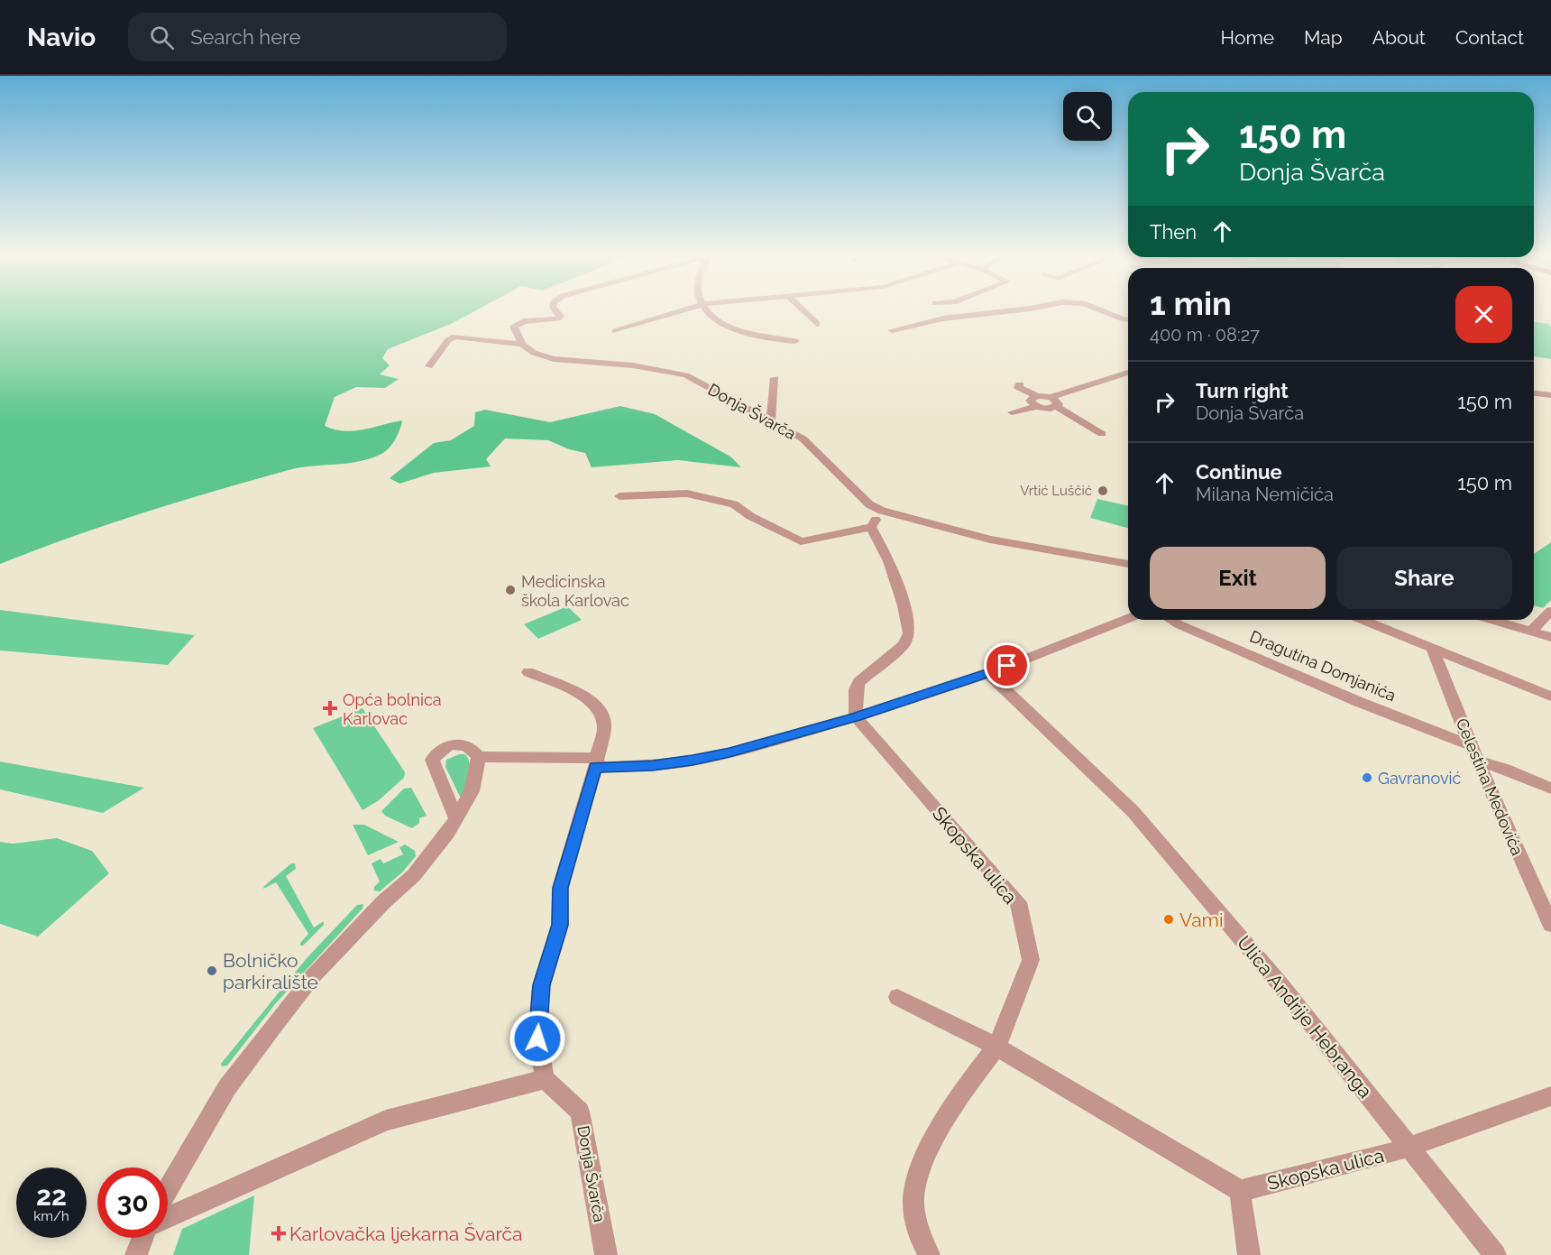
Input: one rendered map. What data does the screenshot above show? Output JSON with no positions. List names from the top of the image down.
{
  "streets": {
    "street": [
      "Donja Švarča",
      "Dragutina Domjanića",
      "Celestina Medovića",
      "Skopska ulica",
      "Ulica Andrije Hebranga"
    ]
  },
  "crossings": [
    ["Dragutina Domjanića", "Celestina Medovića"],
    ["Skopska ulica", "Ulica Andrije Hebranga"]
  ],
  "places": {
    "other": [
      "Vrtić Luščić",
      "Medicinska škola Karlovac",
      "Gavranović",
      "Vami",
      "Bolničko parkiralište"
    ],
    "health": ["Opća bolnica Karlovac", "Karlovačka ljekarna Švarča"]
  },
  "page": {
    "header": "Navio",
    "search": "Search here",
    "nav": [
      "Home",
      "Map",
      "About",
      "Contact"
    ],
    "turn": ["150 m", "Donja Švarča"],
    "then": "Then",
    "heading": ["1 min", "400 m · 08:27"],
    "list": [
      {
        "name": "Turn right",
        "note": "Donja Švarča",
        "value": "150 m"
      },
      {
        "name": "Continue",
        "note": "Milana Nemičića",
        "value": "150 m"
      }
    ],
    "buttons": ["Exit", "Share"],
    "speed": "22 km/h",
    "limit": "30"
  }
}
